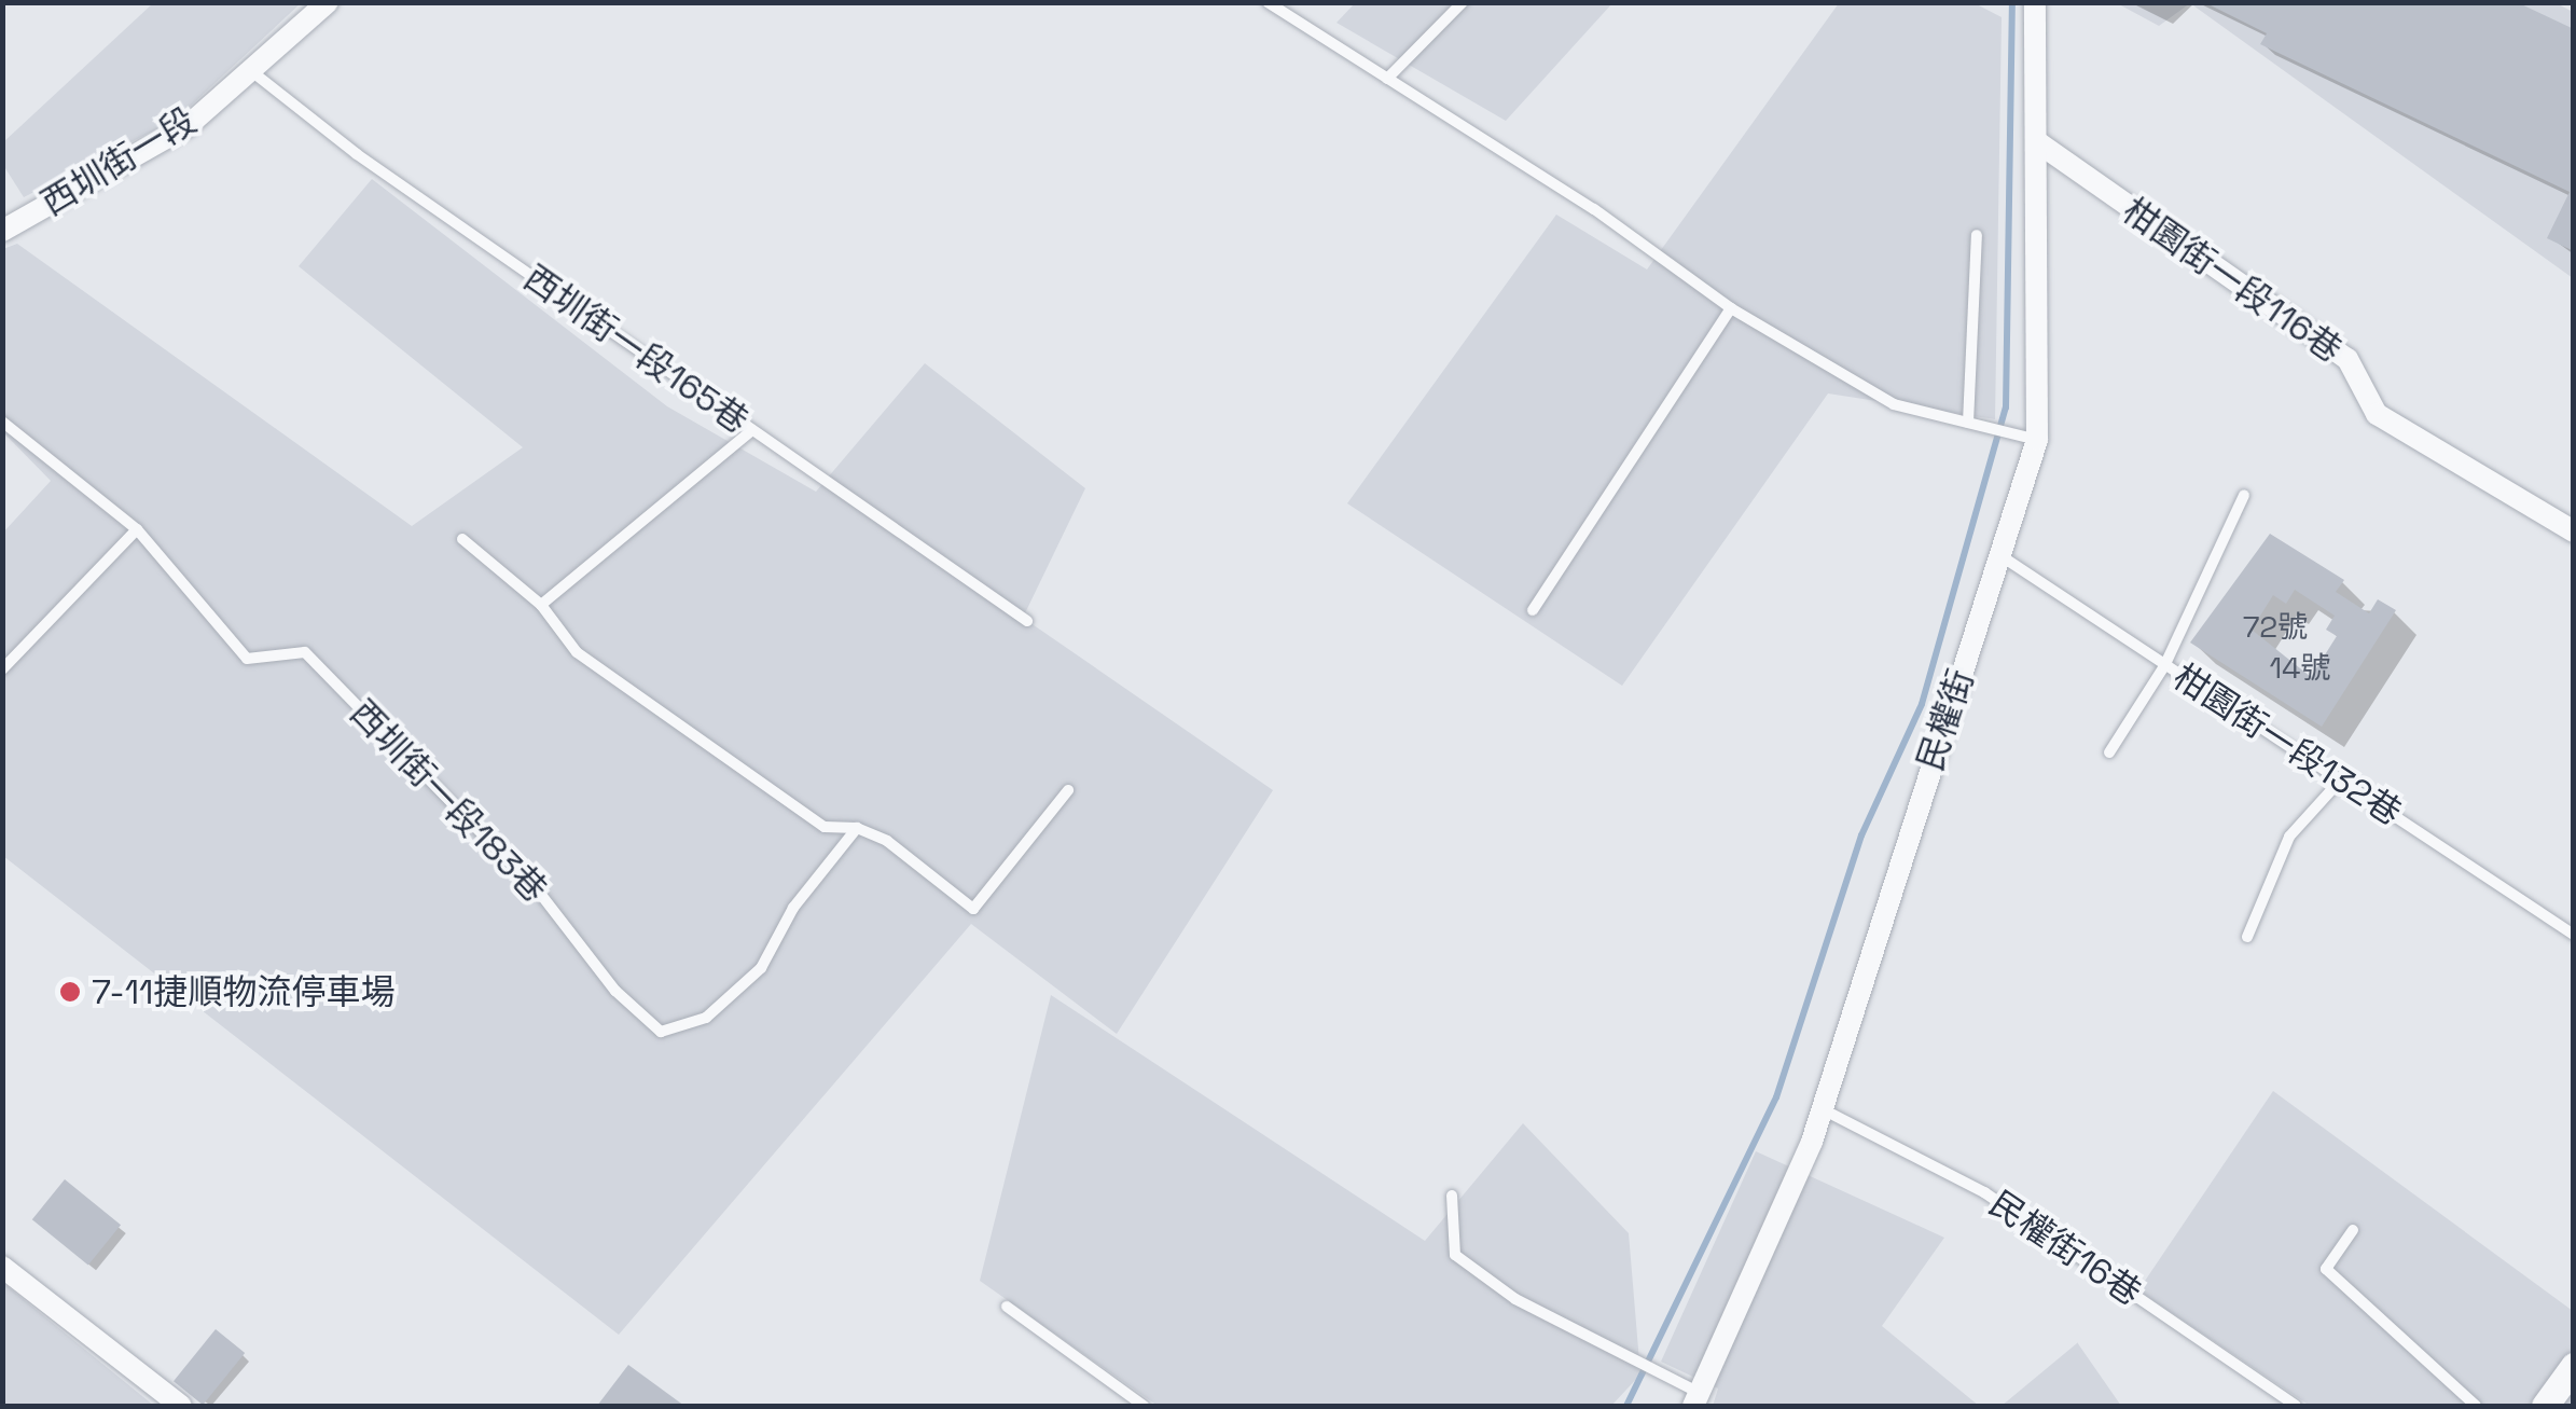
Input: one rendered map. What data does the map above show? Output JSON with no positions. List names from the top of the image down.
{
  "streets": {
    "street": ["西圳街一段", "柑園街一段116巷", "民權街"],
    "lane": [
      "西圳街一段165巷",
      "柑園街一段132巷",
      "西圳街一段183巷",
      "民權街16巷"
    ]
  },
  "crossings": [
    ["西圳街一段", "西圳街一段165巷"],
    ["柑園街一段116巷", "民權街"],
    ["民權街", "柑園街一段132巷"],
    ["民權街", "民權街16巷"]
  ],
  "places": ["7-11捷順物流停車場"],
  "house_numbers": ["72號", "14號"]
}
